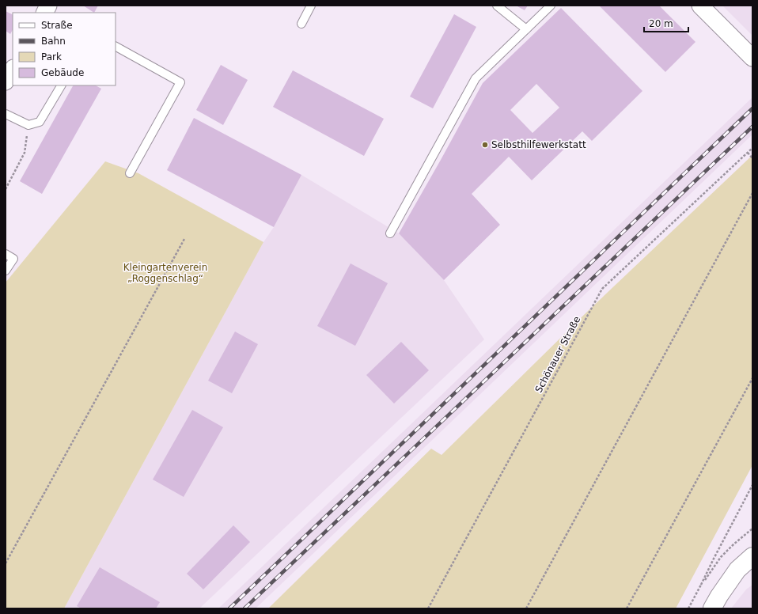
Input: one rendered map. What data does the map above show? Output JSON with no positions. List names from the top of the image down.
{
  "streets": {
    "path": ["Schönauer Straße"]
  },
  "parks": ["Kleingartenverein „Roggenschlag“"],
  "places": ["Selbsthilfewerkstatt"],
  "legend": [
    "Straße",
    "Bahn",
    "Park",
    "Gebäude"
  ],
  "scale_bar": "20 m"
}
